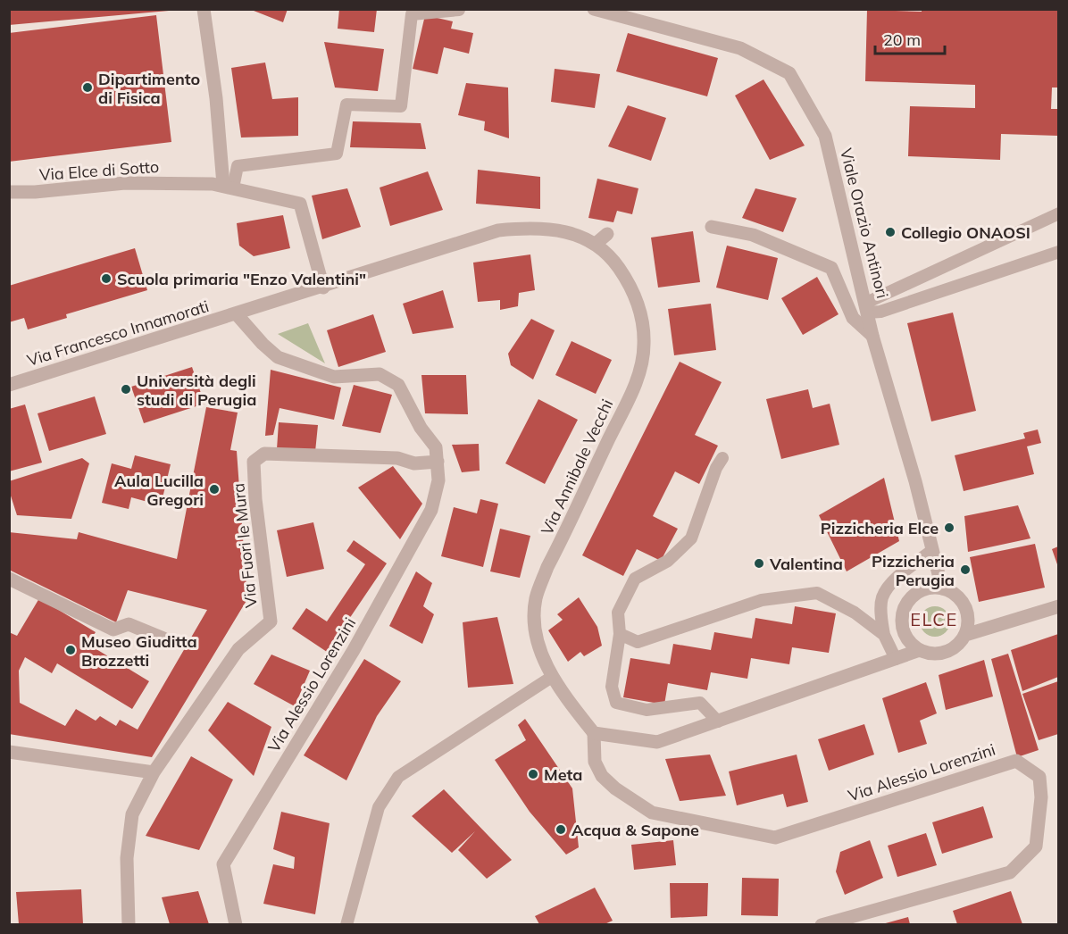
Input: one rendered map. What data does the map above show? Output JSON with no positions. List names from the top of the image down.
{
  "streets": {
    "street": [
      "Via Elce di Sotto",
      "Viale Orazio Antinori",
      "Via Francesco Innamorati",
      "Via Annibale Vecchi",
      "Via Fuori le Mura",
      "Via Alessio Lorenzini"
    ]
  },
  "crossings": [
    ["Via Elce di Sotto", "Via Annibale Vecchi"],
    ["Via Francesco Innamorati", "Via Annibale Vecchi"],
    ["Via Annibale Vecchi", "Via Alessio Lorenzini"],
    ["Via Fuori le Mura", "Via Alessio Lorenzini"]
  ],
  "districts": ["ELCE"],
  "places": [
    "Dipartimento di Fisica",
    "Collegio ONAOSI",
    "Scuola primaria \"Enzo Valentini\"",
    "Università degli studi di Perugia",
    "Aula Lucilla Gregori",
    "Pizzicheria Elce",
    "Valentina",
    "Pizzicheria Perugia",
    "Museo Giuditta Brozzetti",
    "Meta",
    "Acqua & Sapone"
  ],
  "scale_bar": "20 m"
}
